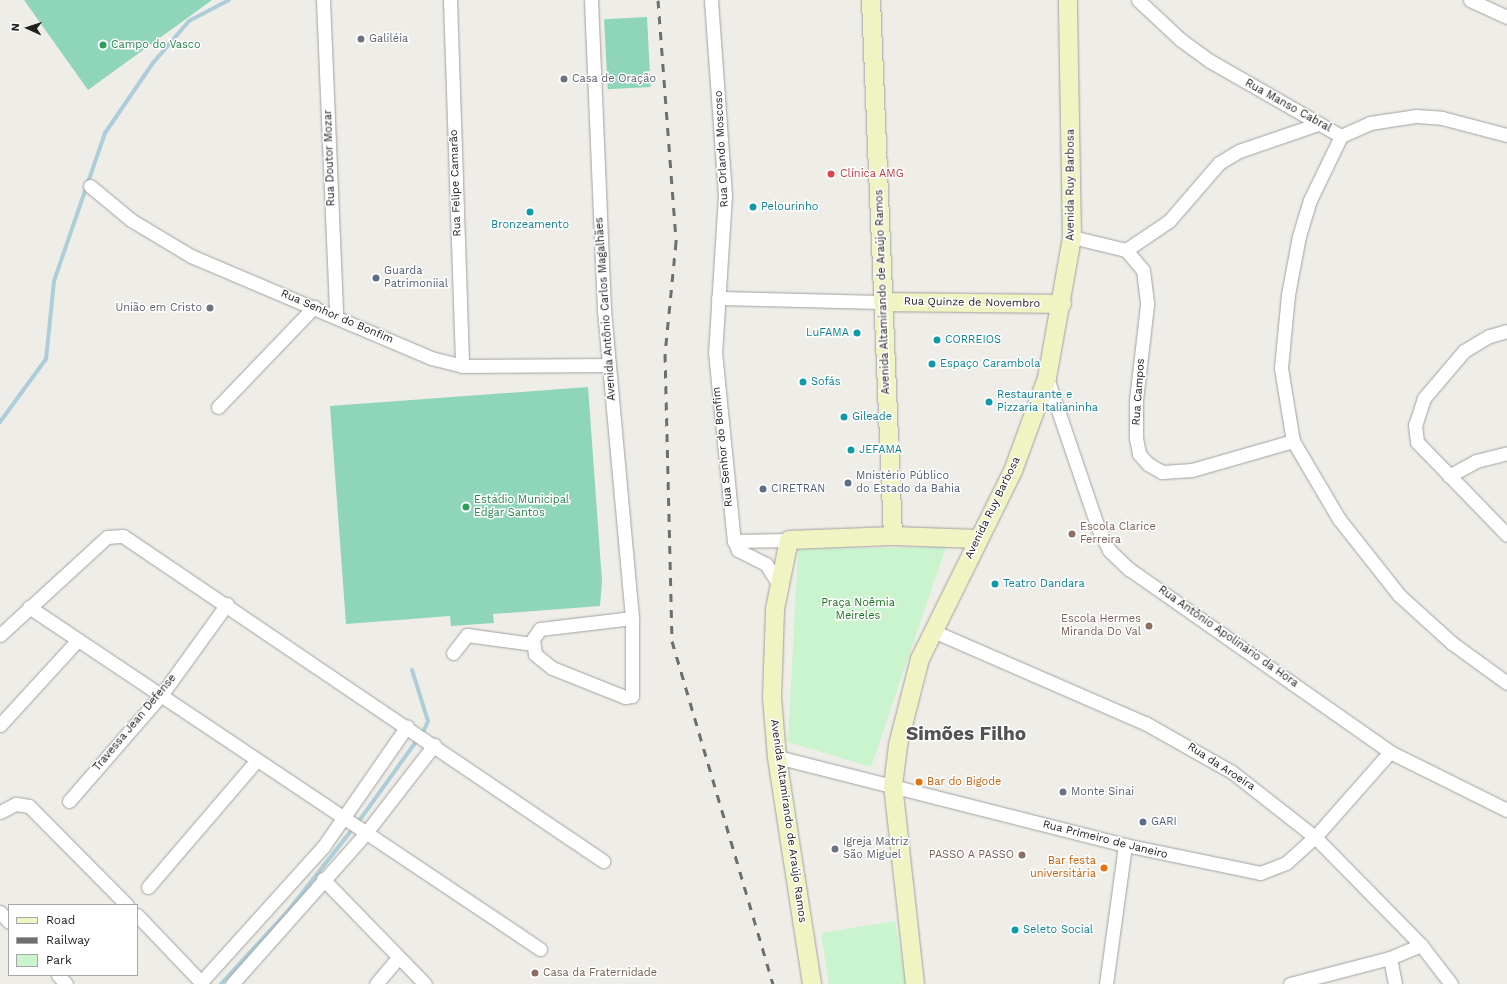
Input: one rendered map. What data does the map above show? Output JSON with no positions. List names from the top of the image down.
{
  "streets": {
    "main road": ["Avenida Ruy Barbosa", "Avenida Altamirando de Araújo Ramos", "Rua Quinze de Novembro"],
    "street": [
      "Rua Manso Cabral",
      "Rua Orlando Moscoso",
      "Rua Doutor Mozar",
      "Rua Felipe Camarão",
      "Avenida Antônio Carlos Magalhães",
      "Rua Senhor do Bonfim",
      "Rua Campos",
      "Rua Antônio Apolinário da Hora",
      "Travessa Jean Defense",
      "Rua da Aroeira",
      "Rua Primeiro de Janeiro"
    ]
  },
  "crossings": [
    ["Rua Orlando Moscoso", "Rua Senhor do Bonfim"],
    ["Rua Doutor Mozar", "Rua Senhor do Bonfim"],
    ["Rua Felipe Camarão", "Rua Senhor do Bonfim"],
    ["Avenida Ruy Barbosa", "Rua Quinze de Novembro"],
    ["Avenida Ruy Barbosa", "Rua Antônio Apolinário da Hora"],
    ["Avenida Ruy Barbosa", "Rua da Aroeira"],
    ["Avenida Ruy Barbosa", "Rua Primeiro de Janeiro"],
    ["Avenida Altamirando de Araújo Ramos", "Rua Quinze de Novembro"],
    ["Avenida Altamirando de Araújo Ramos", "Rua Primeiro de Janeiro"],
    ["Avenida Antônio Carlos Magalhães", "Rua Senhor do Bonfim"],
    ["Rua Antônio Apolinário da Hora", "Rua Primeiro de Janeiro"],
    ["Rua da Aroeira", "Rua Primeiro de Janeiro"]
  ],
  "districts": ["Simões Filho"],
  "parks": ["Praça Noêmia Meireles"],
  "places": [
    "Galiléia",
    "Campo do Vasco",
    "Casa de Oração",
    "Clínica AMG",
    "Pelourinho",
    "Bronzeamento",
    "Guarda Patrimoniial",
    "União em Cristo",
    "LuFAMA",
    "CORREIOS",
    "Espaço Carambola",
    "Sofás",
    "Restaurante e Pizzaria Italianinha",
    "Gileade",
    "JEFAMA",
    "Mnistério Público do Estado da Bahia",
    "CIRETRAN",
    "Estádio Municipal Edgar Santos",
    "Escola Clarice Ferreira",
    "Teatro Dandara",
    "Escola Hermes Miranda Do Val",
    "Bar do Bigode",
    "Monte Sinai",
    "GARI",
    "Igreja Matriz São Miguel",
    "PASSO A PASSO",
    "Bar festa universitária",
    "Seleto Social",
    "Casa da Fraternidade"
  ],
  "legend": ["Road", "Railway", "Park"],
  "north": "left"
}
